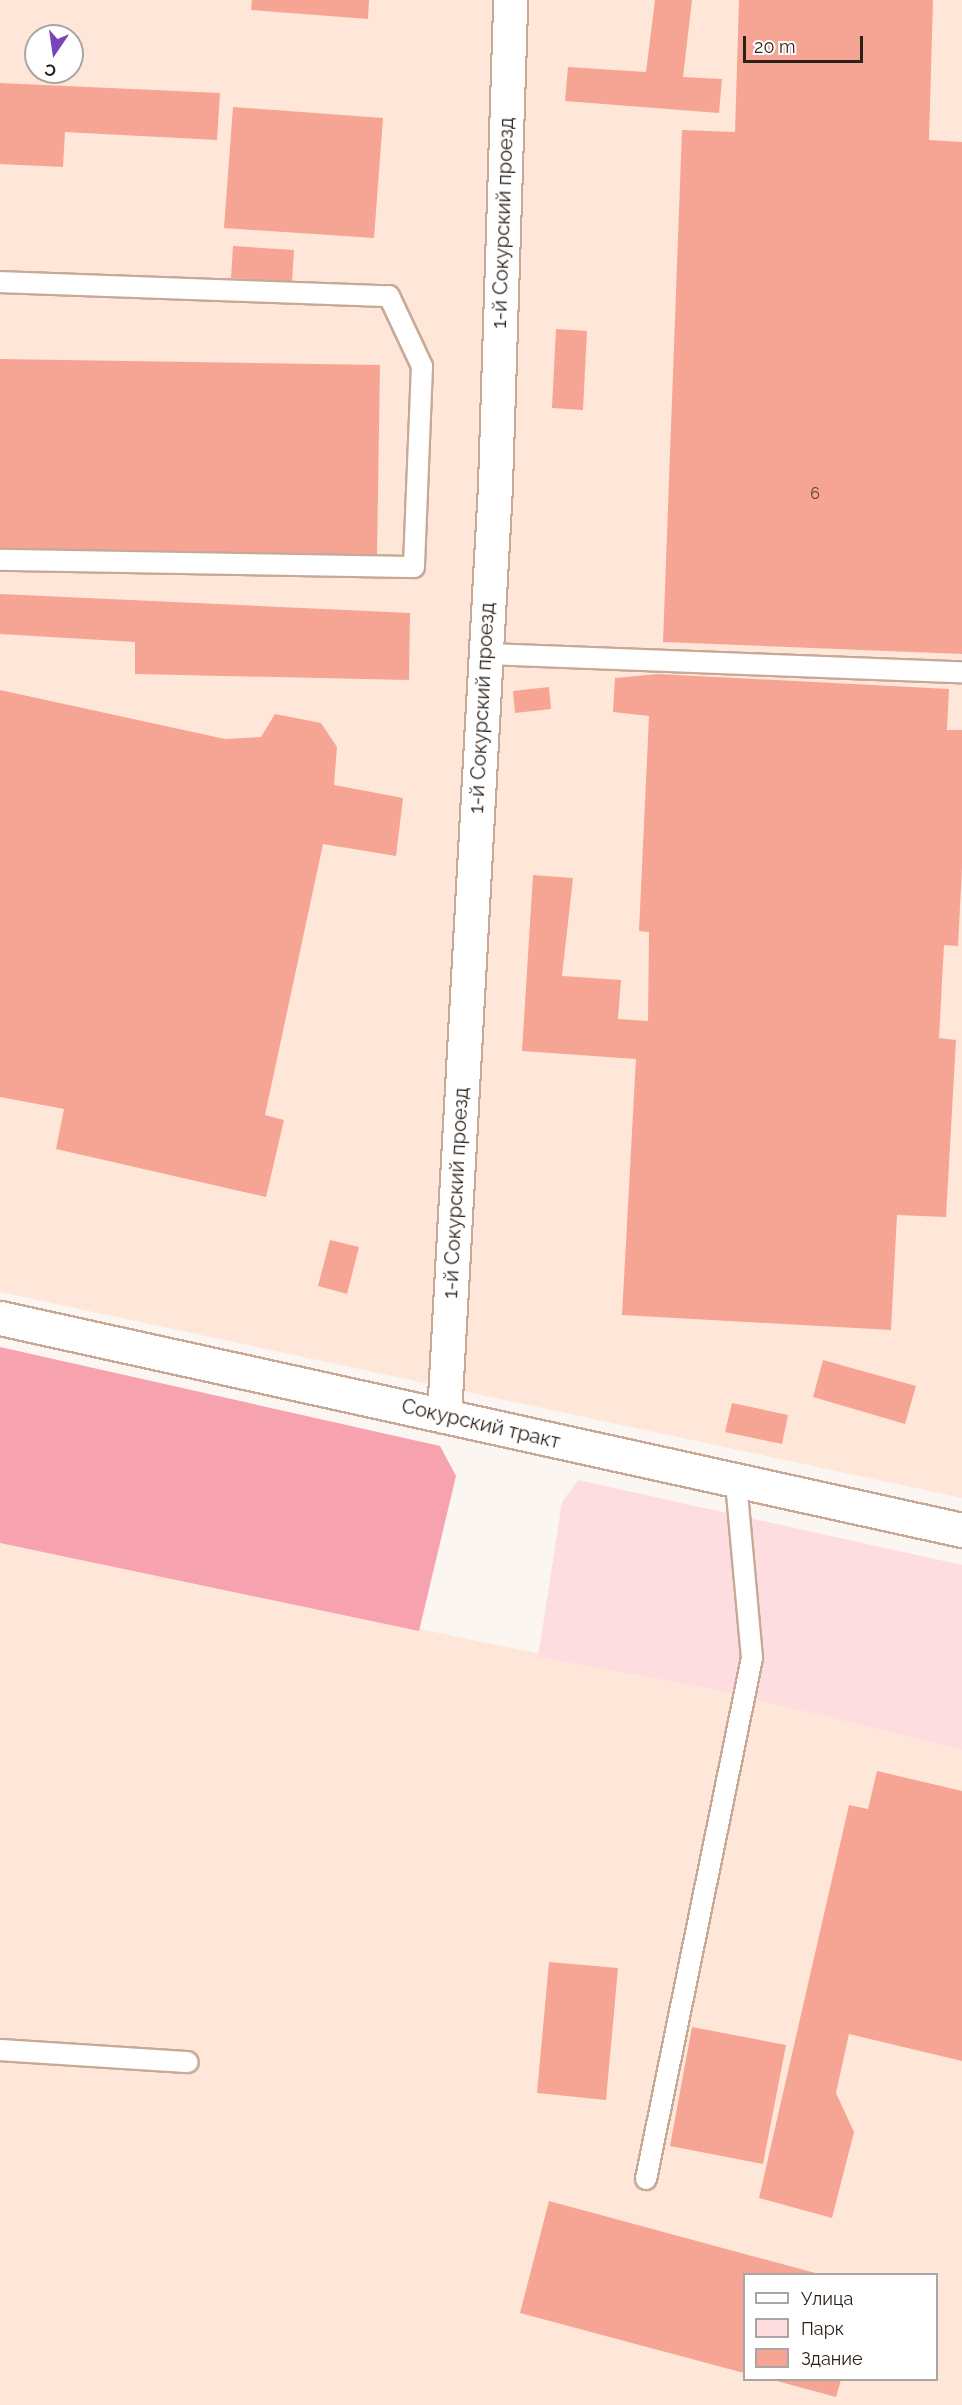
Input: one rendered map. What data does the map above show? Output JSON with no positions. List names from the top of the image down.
{
  "streets": {
    "street": ["1-й Сокурский проезд", "Сокурский тракт"]
  },
  "crossings": [
    ["1-й Сокурский проезд", "Сокурский тракт"]
  ],
  "house_numbers": ["6"],
  "legend": ["Улица", "Парк", "Здание"],
  "scale_bar": "20 m",
  "north": "bottom"
}
